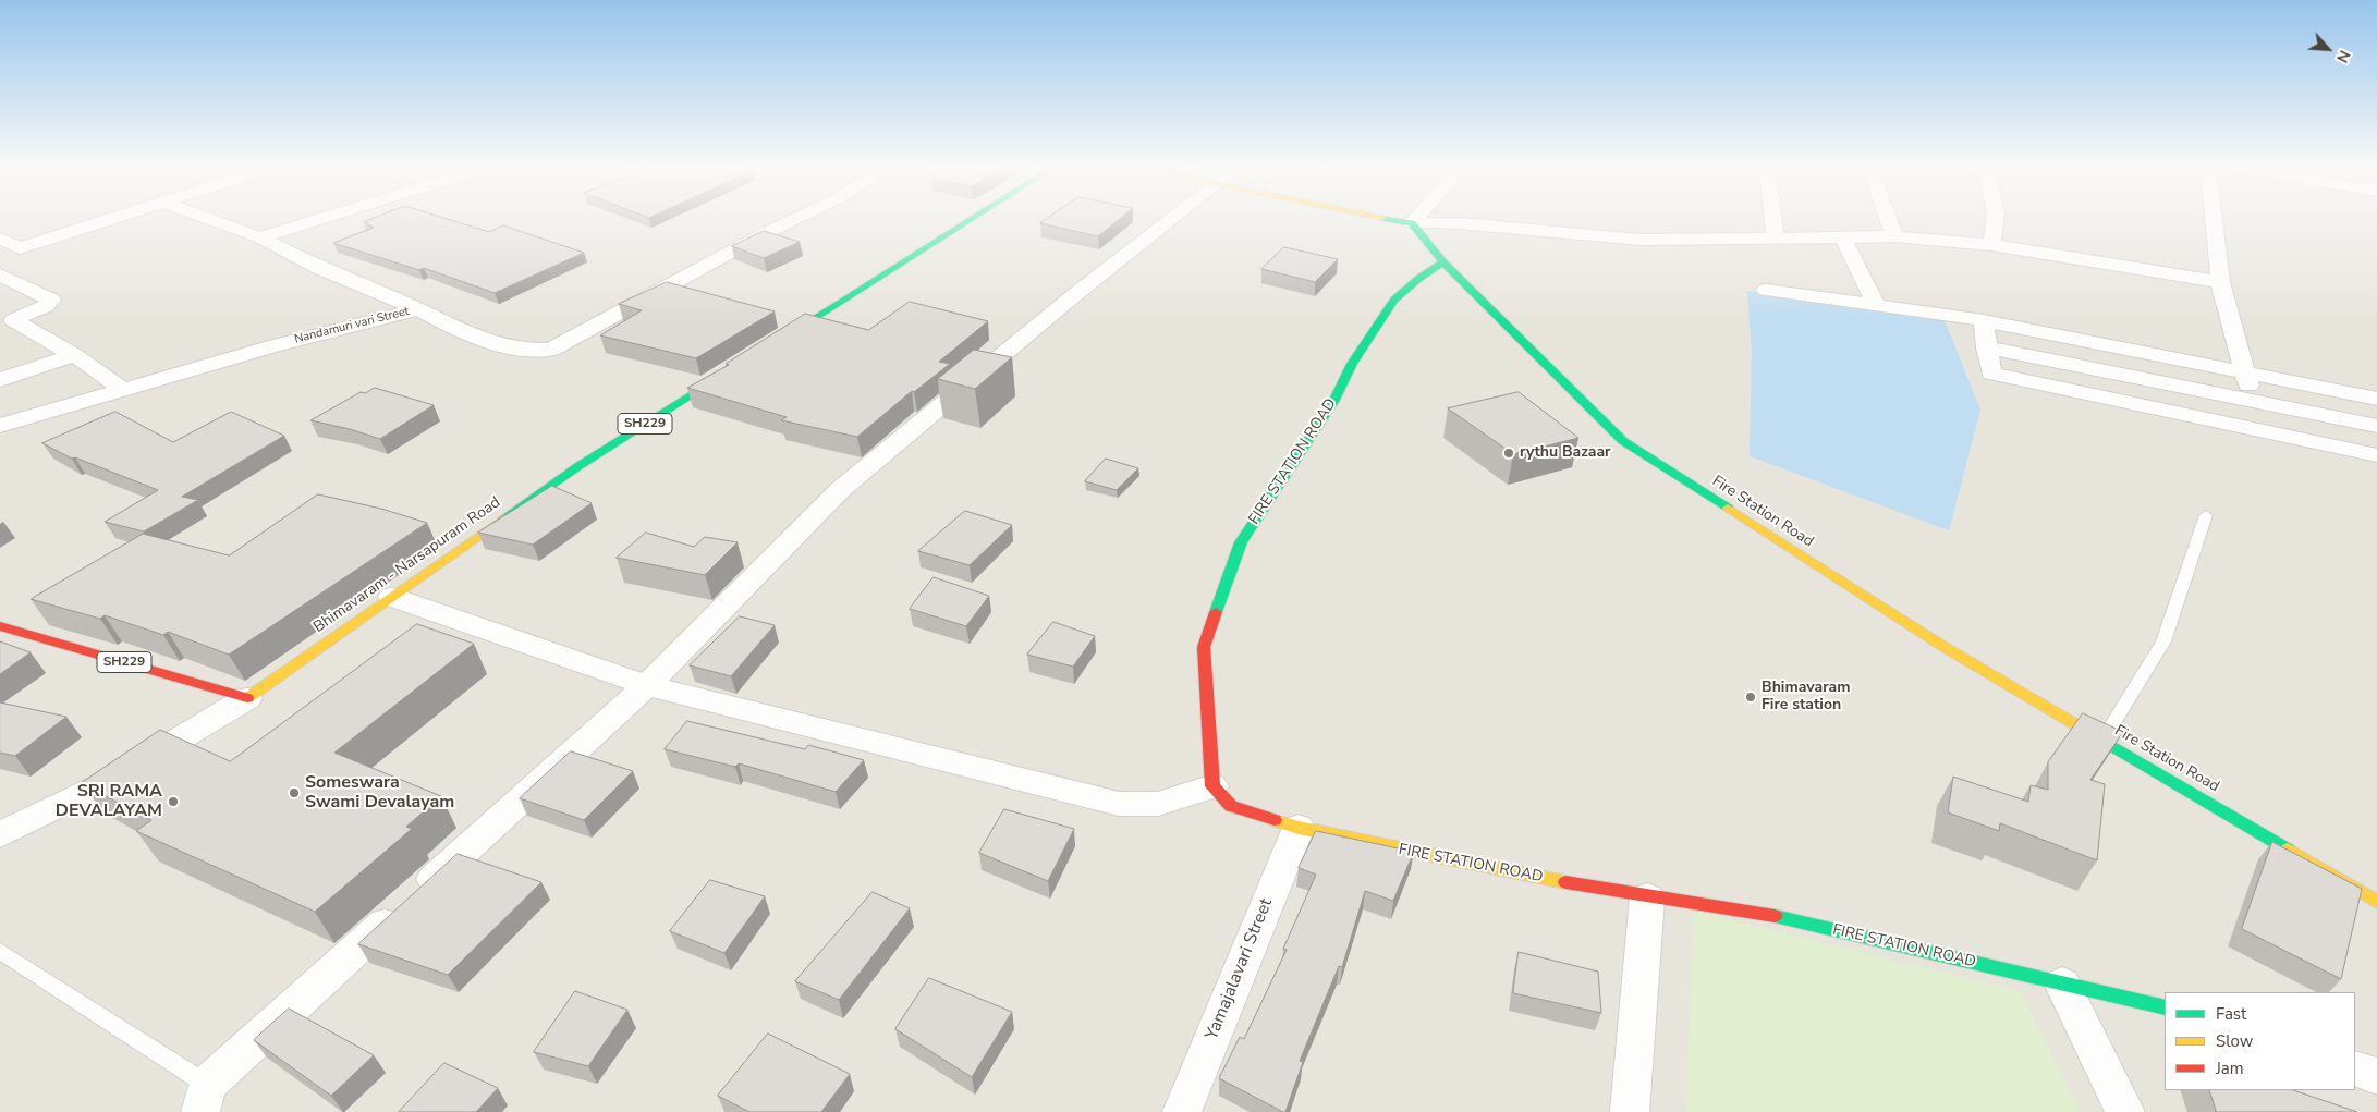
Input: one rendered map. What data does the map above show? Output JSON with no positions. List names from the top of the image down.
{
  "streets": {
    "street": [
      "Nandamuri vari Street",
      "SH229",
      "FIRE STATION ROAD",
      "Fire Station Road",
      "Bhimavaram - Narsapuram Road",
      "Yamajalavari Street"
    ]
  },
  "crossings": [
    ["SH229", "Bhimavaram - Narsapuram Road"],
    ["FIRE STATION ROAD", "Fire Station Road"],
    ["FIRE STATION ROAD", "Yamajalavari Street"]
  ],
  "places": [
    "rythu Bazaar",
    "Bhimavaram Fire station",
    "Someswara Swami Devalayam",
    "SRI RAMA DEVALAYAM"
  ],
  "legend": ["Fast", "Slow", "Jam"],
  "north": "bottom right"
}
